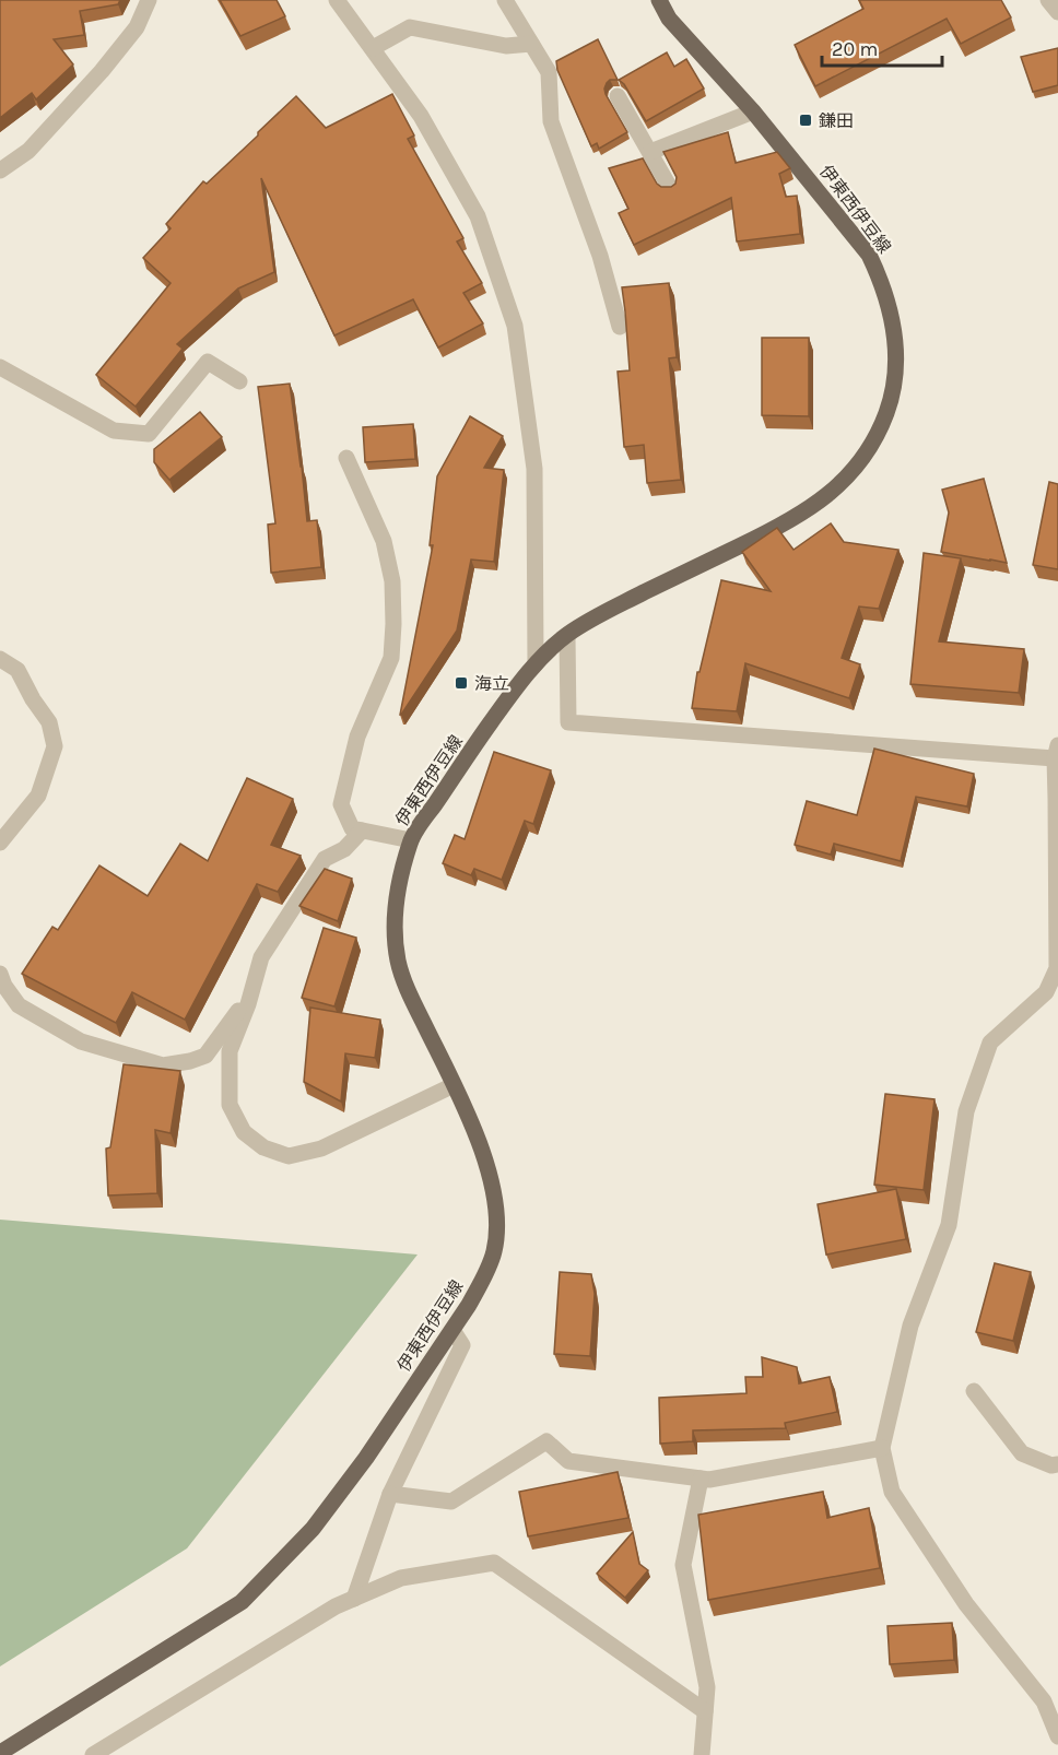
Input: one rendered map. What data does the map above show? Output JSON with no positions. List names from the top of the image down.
{
  "streets": {
    "main road": ["伊東西伊豆線"]
  },
  "places": {
    "transit": ["鎌田", "海立"]
  },
  "scale_bar": "20 m"
}
